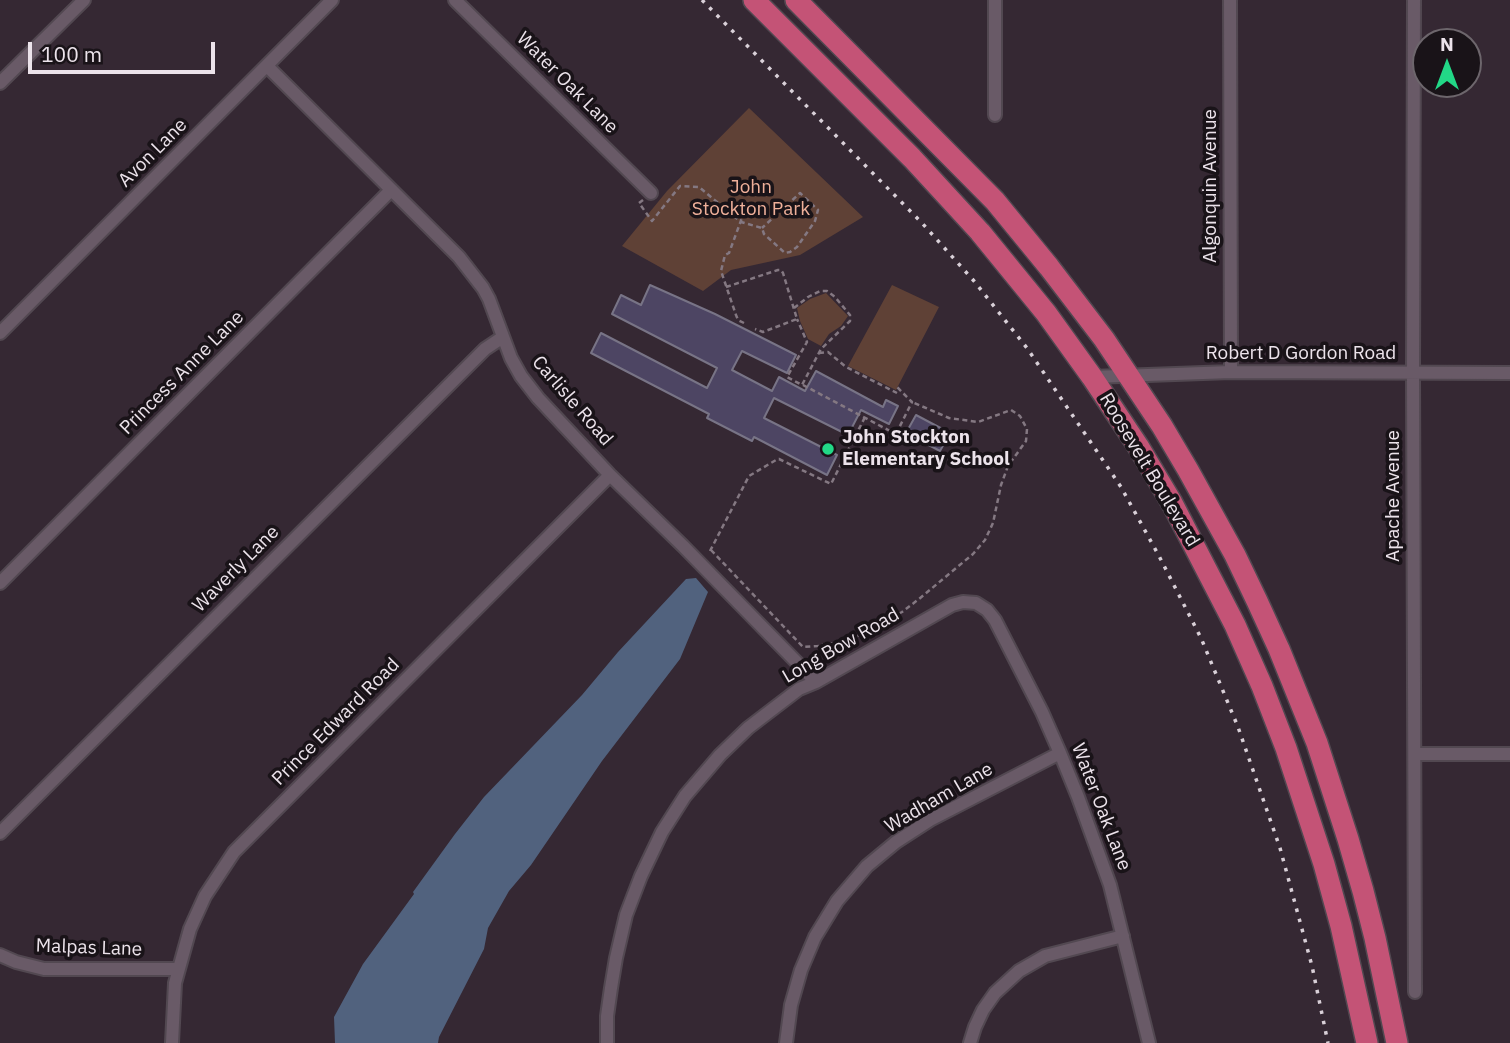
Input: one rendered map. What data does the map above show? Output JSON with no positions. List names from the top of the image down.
{
  "streets": {
    "highway": ["Roosevelt Boulevard"],
    "street": [
      "Water Oak Lane",
      "Avon Lane",
      "Algonquin Avenue",
      "Robert D Gordon Road",
      "Princess Anne Lane",
      "Carlisle Road",
      "Apache Avenue",
      "Waverly Lane",
      "Long Bow Road",
      "Prince Edward Road",
      "Wadham Lane",
      "Malpas Lane"
    ]
  },
  "crossings": [
    ["Water Oak Lane", "Long Bow Road"],
    ["Water Oak Lane", "Wadham Lane"],
    ["Avon Lane", "Carlisle Road"],
    ["Algonquin Avenue", "Robert D Gordon Road"],
    ["Robert D Gordon Road", "Roosevelt Boulevard"],
    ["Robert D Gordon Road", "Apache Avenue"],
    ["Princess Anne Lane", "Carlisle Road"],
    ["Carlisle Road", "Waverly Lane"],
    ["Carlisle Road", "Long Bow Road"],
    ["Carlisle Road", "Prince Edward Road"],
    ["Prince Edward Road", "Malpas Lane"]
  ],
  "parks": ["John Stockton Park"],
  "places": ["John Stockton Elementary School"],
  "scale_bar": "100 m",
  "north": "top"
}
